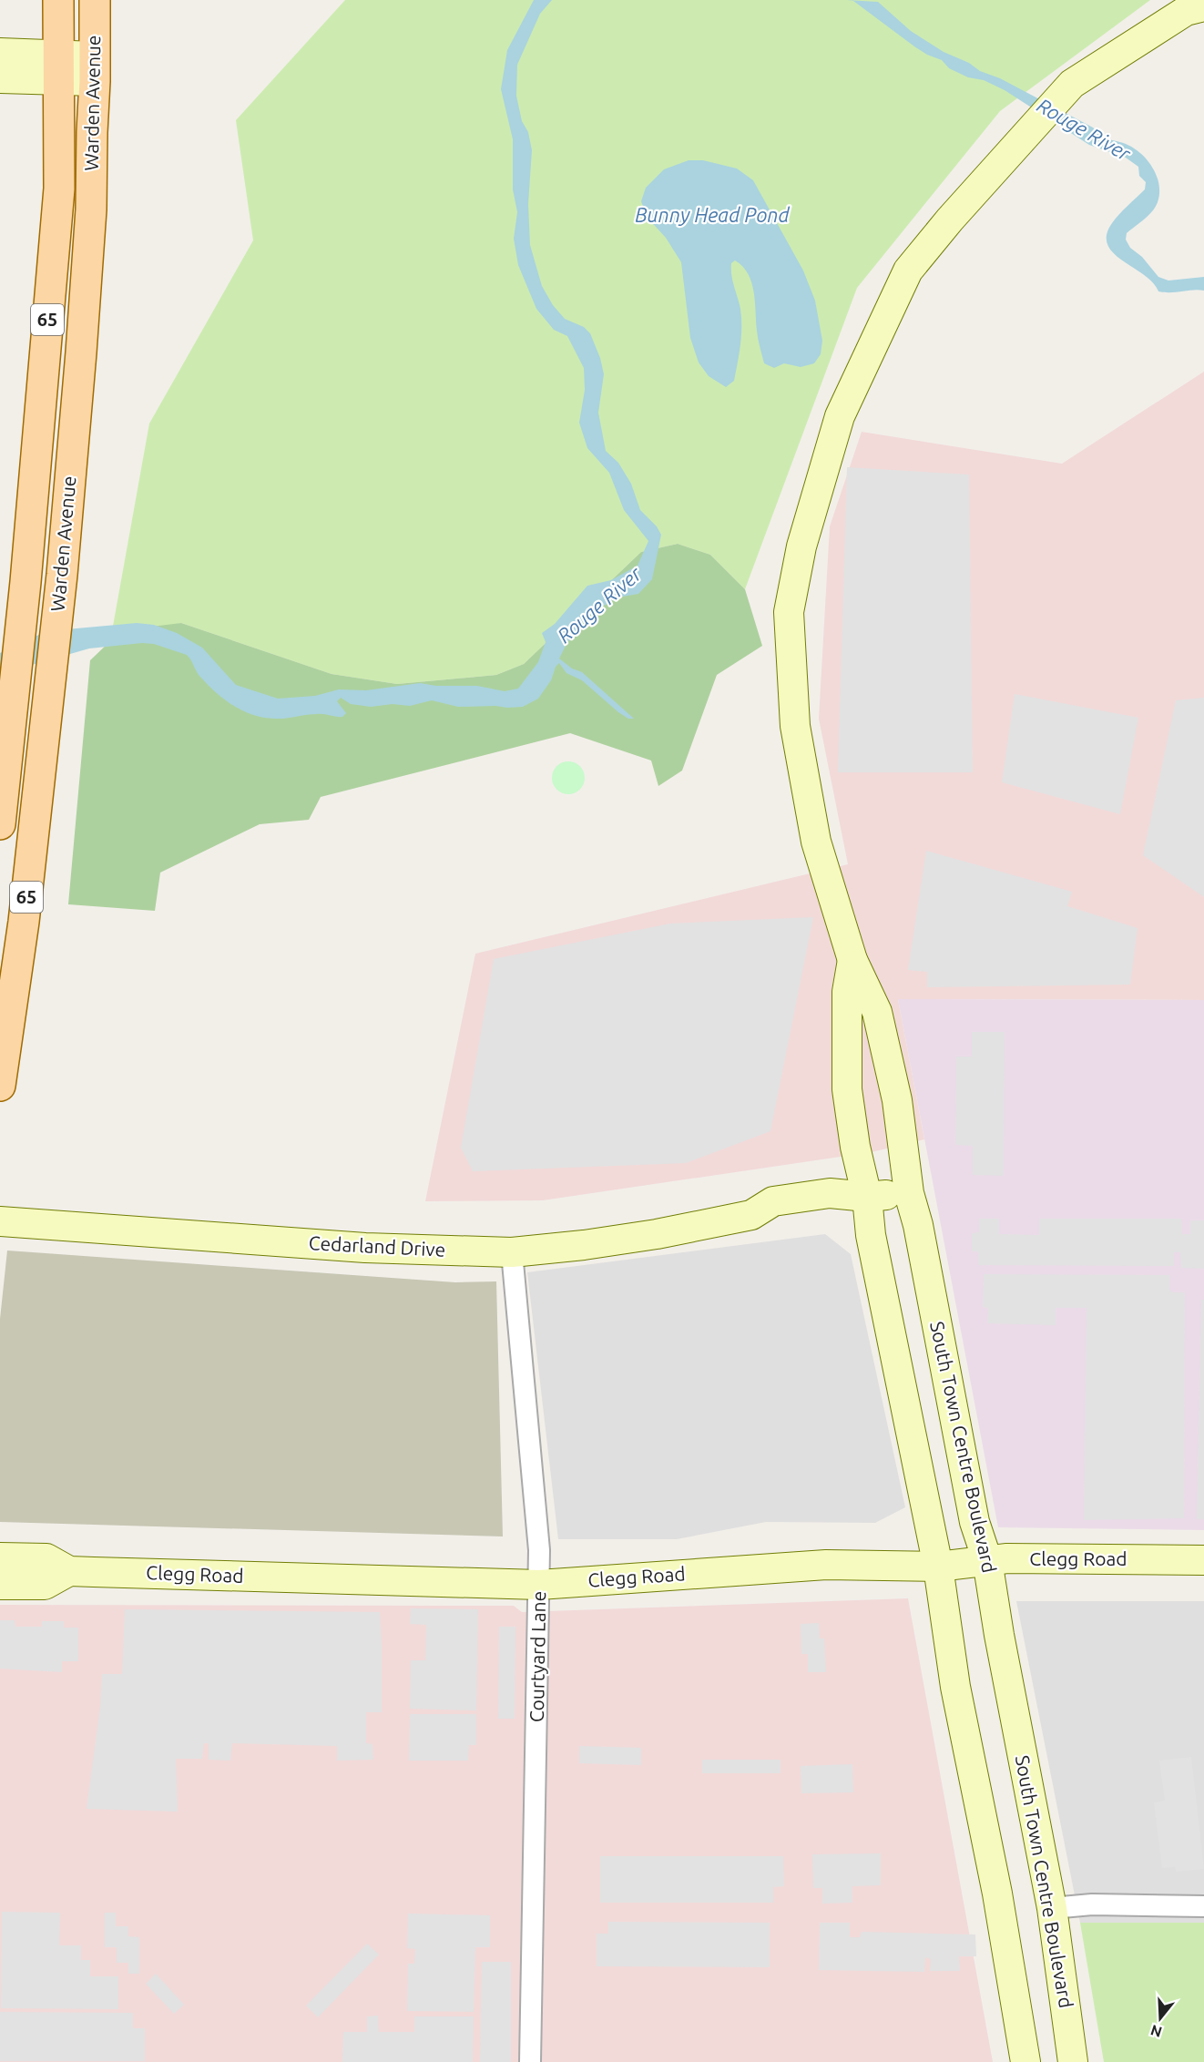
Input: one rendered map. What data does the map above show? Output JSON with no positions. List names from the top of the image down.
{
  "streets": {
    "main road": ["Warden Avenue", "65"],
    "street": [
      "Cedarland Drive",
      "South Town Centre Boulevard",
      "Clegg Road",
      "Courtyard Lane"
    ]
  },
  "crossings": [
    ["Cedarland Drive", "South Town Centre Boulevard"],
    ["Cedarland Drive", "Courtyard Lane"],
    ["South Town Centre Boulevard", "Clegg Road"],
    ["Clegg Road", "Courtyard Lane"]
  ],
  "water": ["Rouge River", "Bunny Head Pond"],
  "north": "bottom"
}
